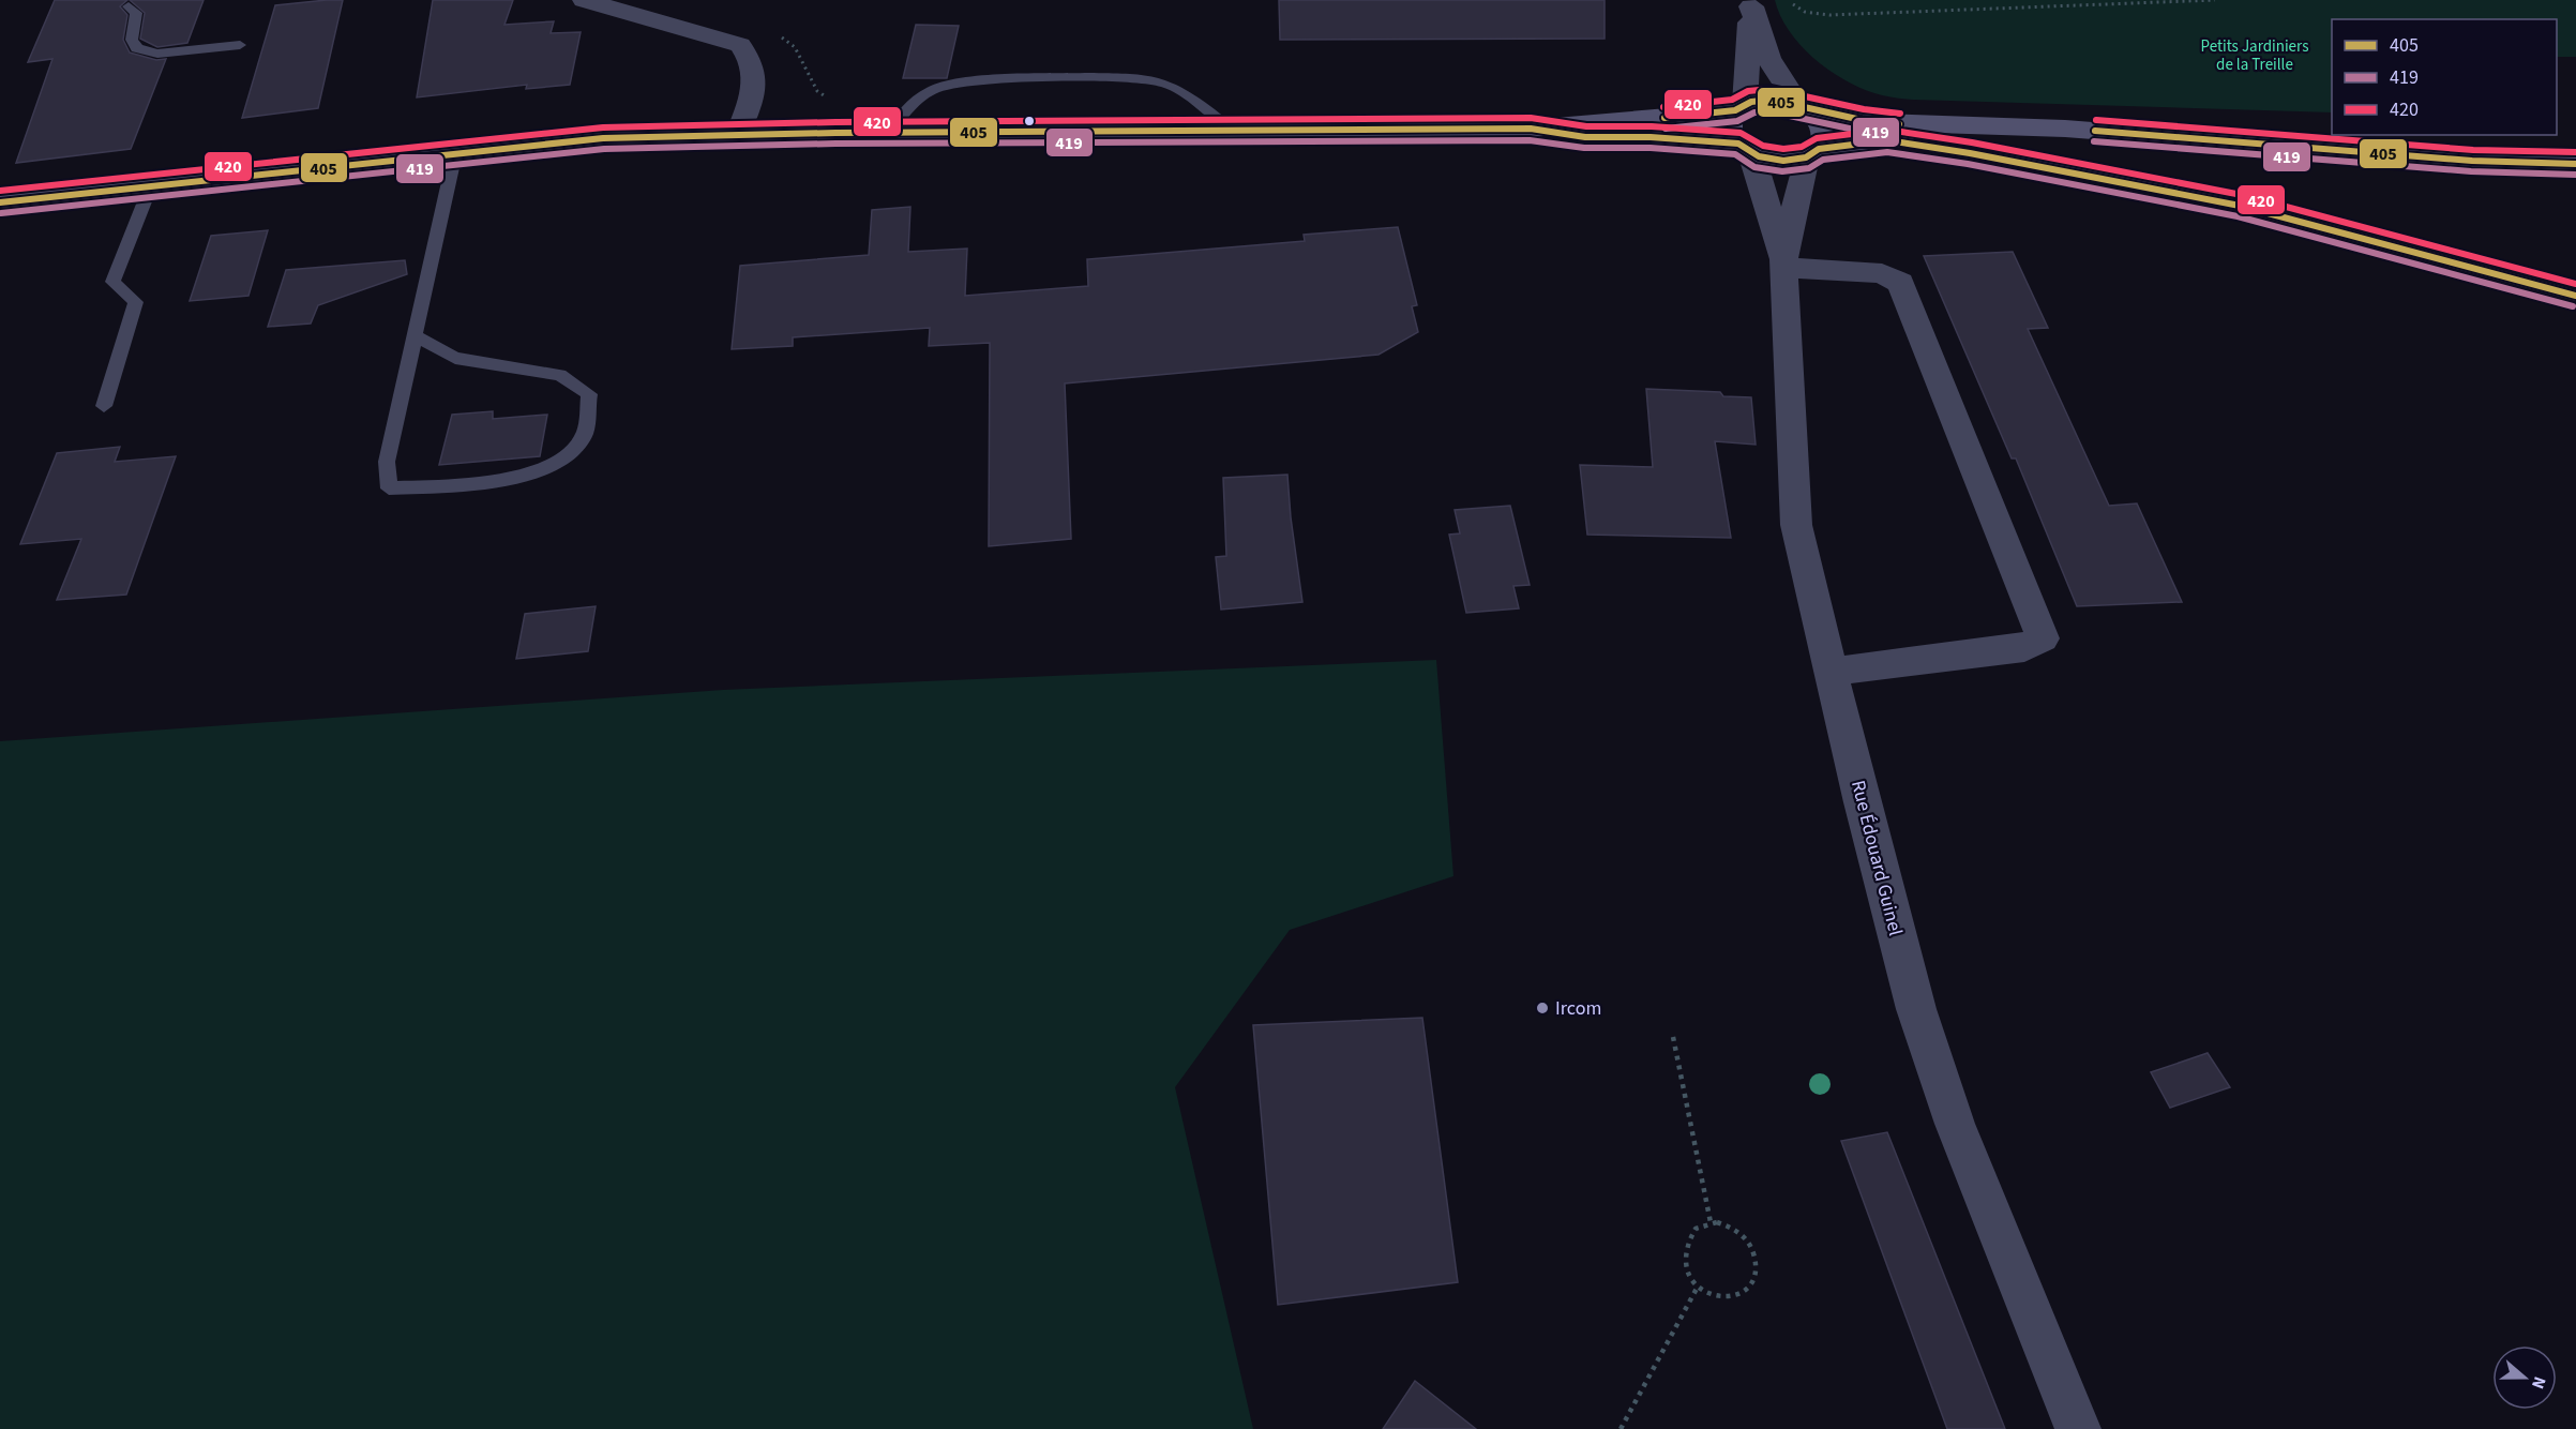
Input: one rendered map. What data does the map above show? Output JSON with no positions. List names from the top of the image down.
{
  "streets": {
    "street": ["Rue Édouard Guinel"]
  },
  "parks": ["Petits Jardiniers de la Treille"],
  "places": ["Ircom"],
  "lines": ["transit line 420", "transit line 405", "transit line 419"],
  "legend": ["405", "419", "420"],
  "north": "right"
}
